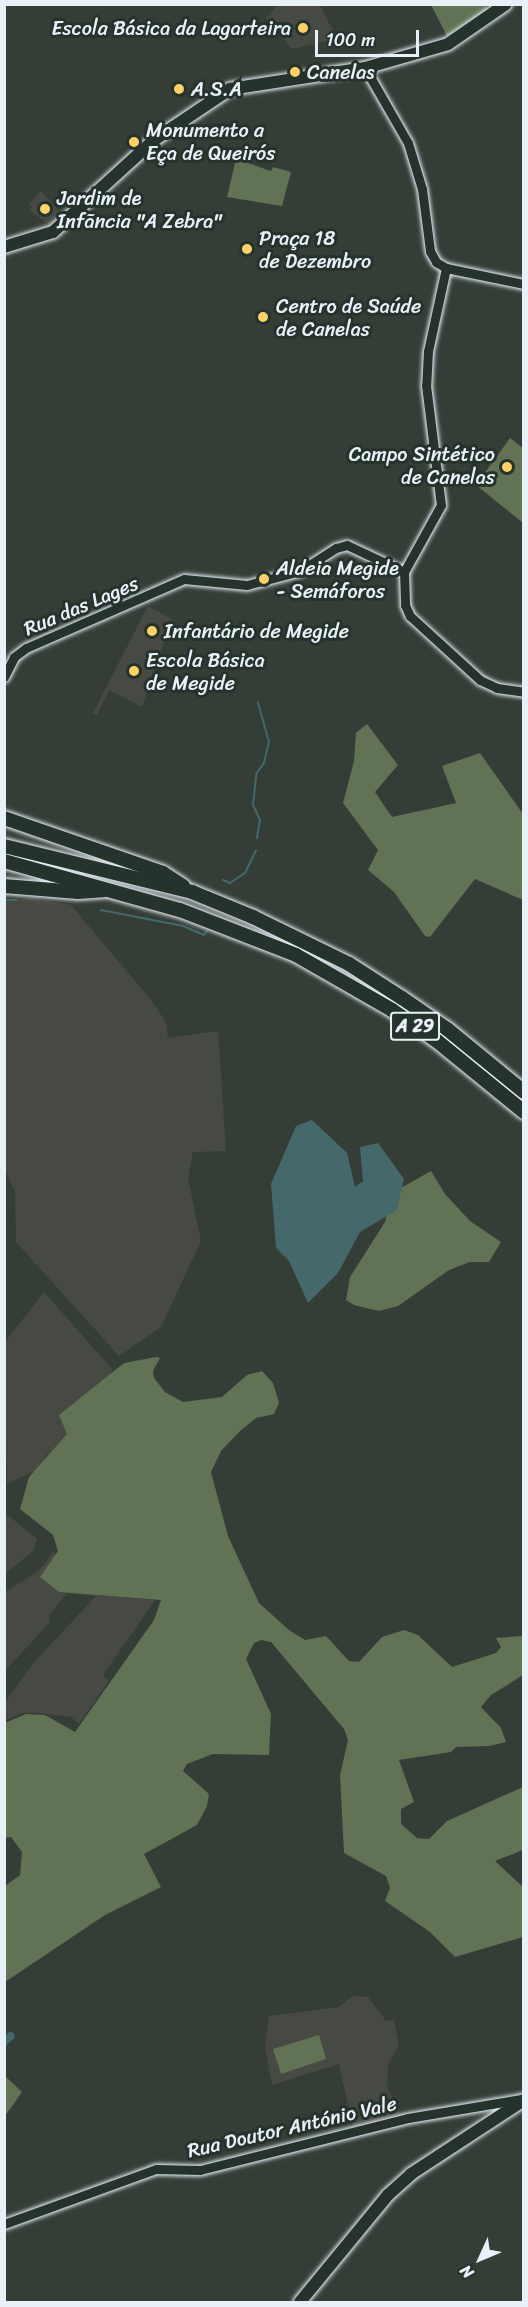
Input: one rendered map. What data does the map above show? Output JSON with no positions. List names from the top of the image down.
{
  "streets": {
    "highway": ["A 29"],
    "street": ["Rua das Lages", "Rua Doutor António Vale"]
  },
  "places": [
    "Escola Básica da Lagarteira",
    "Canelas",
    "A.S.A",
    "Monumento a Eça de Queirós",
    "Jardim de Infãncia \"A Zebra\"",
    "Praça 18 de Dezembro",
    "Centro de Saúde de Canelas",
    "Campo Sintético de Canelas",
    "Aldeia Megide - Semáforos",
    "Infantário de Megide",
    "Escola Básica de Megide"
  ],
  "scale_bar": "100 m",
  "north": "bottom left"
}
